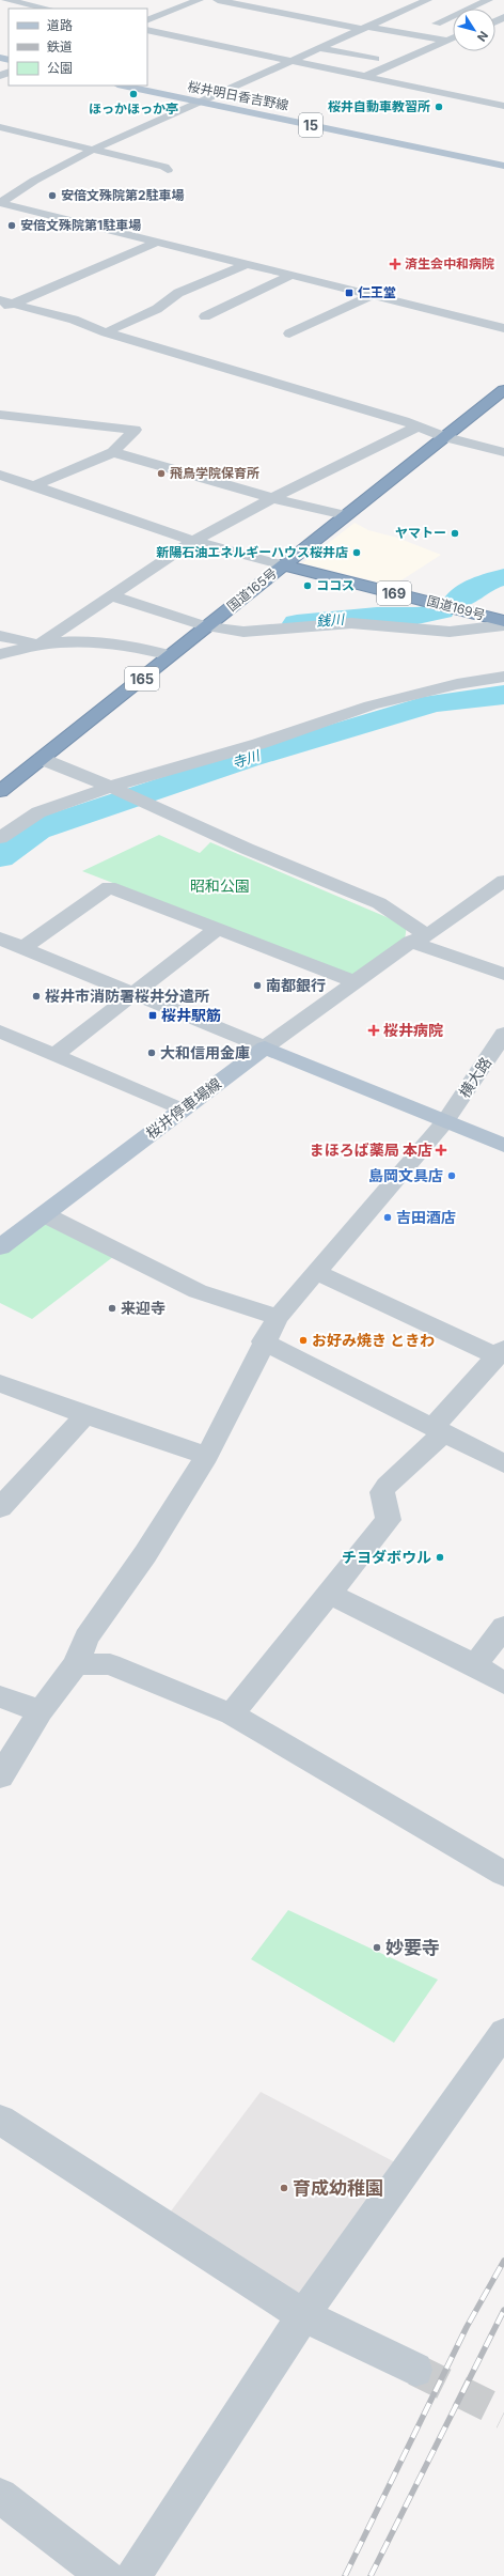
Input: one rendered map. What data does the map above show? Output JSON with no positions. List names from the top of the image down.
{
  "streets": {
    "highway": [
      "国道165号",
      "169",
      "国道169号",
      "165"
    ],
    "main road": ["桜井明日香吉野線", "15", "桜井停車場線"],
    "street": ["横大路"]
  },
  "crossings": [
    ["国道165号", "国道169号"]
  ],
  "water": ["銭川", "寺川"],
  "parks": ["昭和公園"],
  "places": {
    "other": [
      "ほっかほっか亭",
      "桜井自動車教習所",
      "安倍文殊院第2駐車場",
      "安倍文殊院第1駐車場",
      "飛鳥学院保育所",
      "ヤマトー",
      "新陽石油エネルギーハウス桜井店",
      "ココス",
      "南都銀行",
      "桜井市消防署桜井分遣所",
      "大和信用金庫",
      "島岡文具店",
      "吉田酒店",
      "来迎寺",
      "お好み焼き ときわ",
      "チヨダボウル",
      "妙要寺",
      "育成幼稚園"
    ],
    "health": ["済生会中和病院", "桜井病院", "まほろば薬局 本店"],
    "transit": ["仁王堂", "桜井駅筋"]
  },
  "legend": ["道路", "鉄道", "公園"],
  "north": "bottom right"
}
